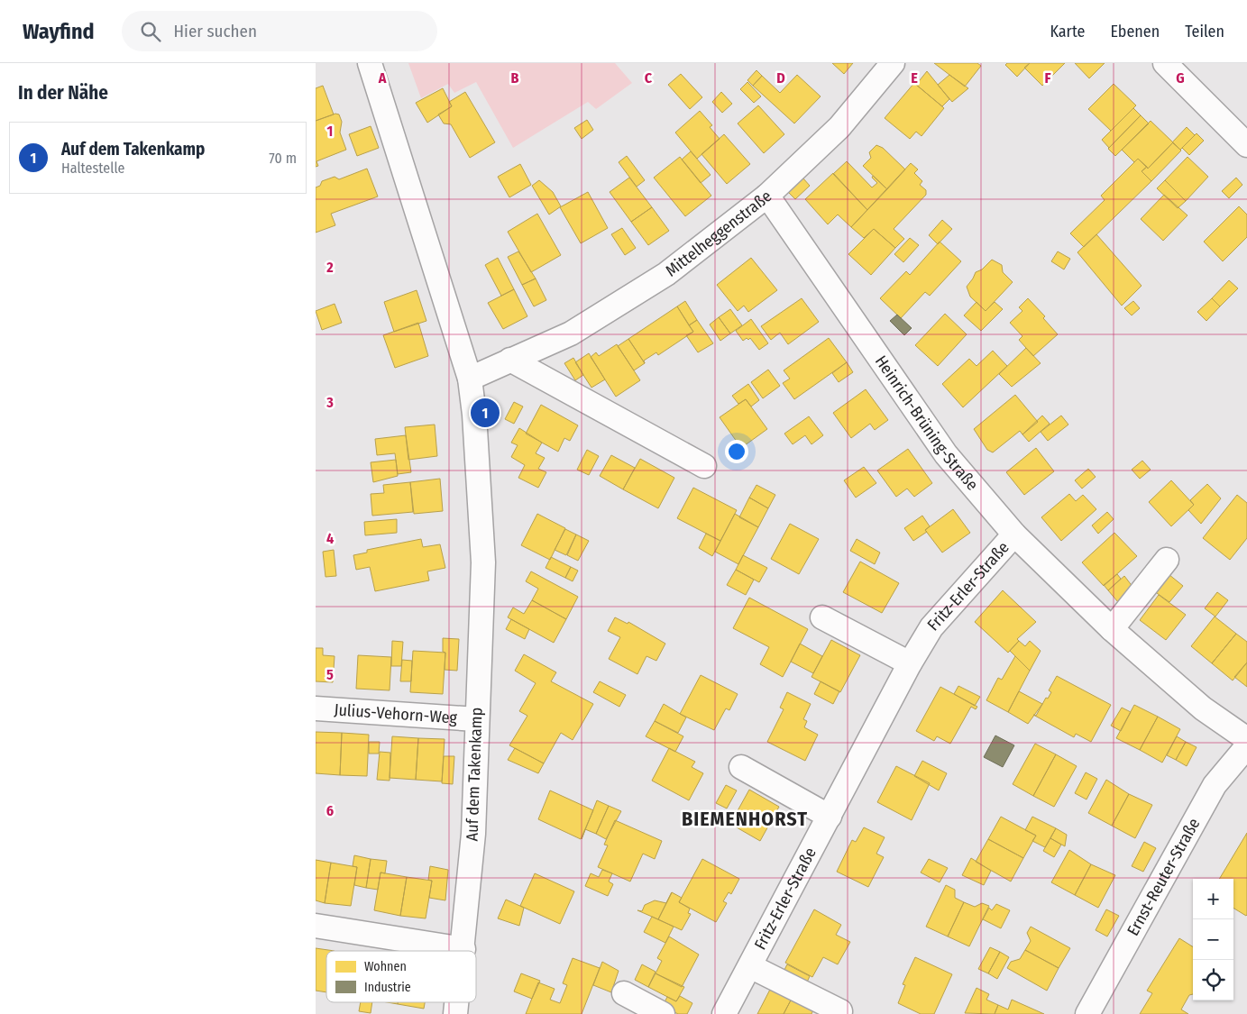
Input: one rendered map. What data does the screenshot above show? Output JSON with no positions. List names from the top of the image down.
{
  "streets": {
    "street": [
      "Mittelheggenstraße",
      "Heinrich-Brüning-Straße",
      "Fritz-Erler-Straße",
      "Julius-Vehorn-Weg",
      "Auf dem Takenkamp",
      "Ernst-Reuter-Straße"
    ]
  },
  "crossings": [
    ["Mittelheggenstraße", "Heinrich-Brüning-Straße"],
    ["Mittelheggenstraße", "Auf dem Takenkamp"],
    ["Heinrich-Brüning-Straße", "Fritz-Erler-Straße"],
    ["Julius-Vehorn-Weg", "Auf dem Takenkamp"]
  ],
  "districts": ["BIEMENHORST"],
  "legend": ["Wohnen", "Industrie"],
  "page": {
    "header": "Wayfind",
    "search": "Hier suchen",
    "nav": ["Karte", "Ebenen", "Teilen"],
    "heading": "In der Nähe",
    "list": [
      {
        "mark": "1",
        "name": "Auf dem Takenkamp",
        "note": "Haltestelle",
        "value": "70 m"
      }
    ],
    "pins": "1",
    "map_buttons": ["+", "−"]
  },
  "grid": {
    "columns": [
      "A",
      "B",
      "C",
      "D",
      "E",
      "F",
      "G"
    ],
    "rows": [
      "1",
      "2",
      "3",
      "4",
      "5",
      "6"
    ]
  }
}
